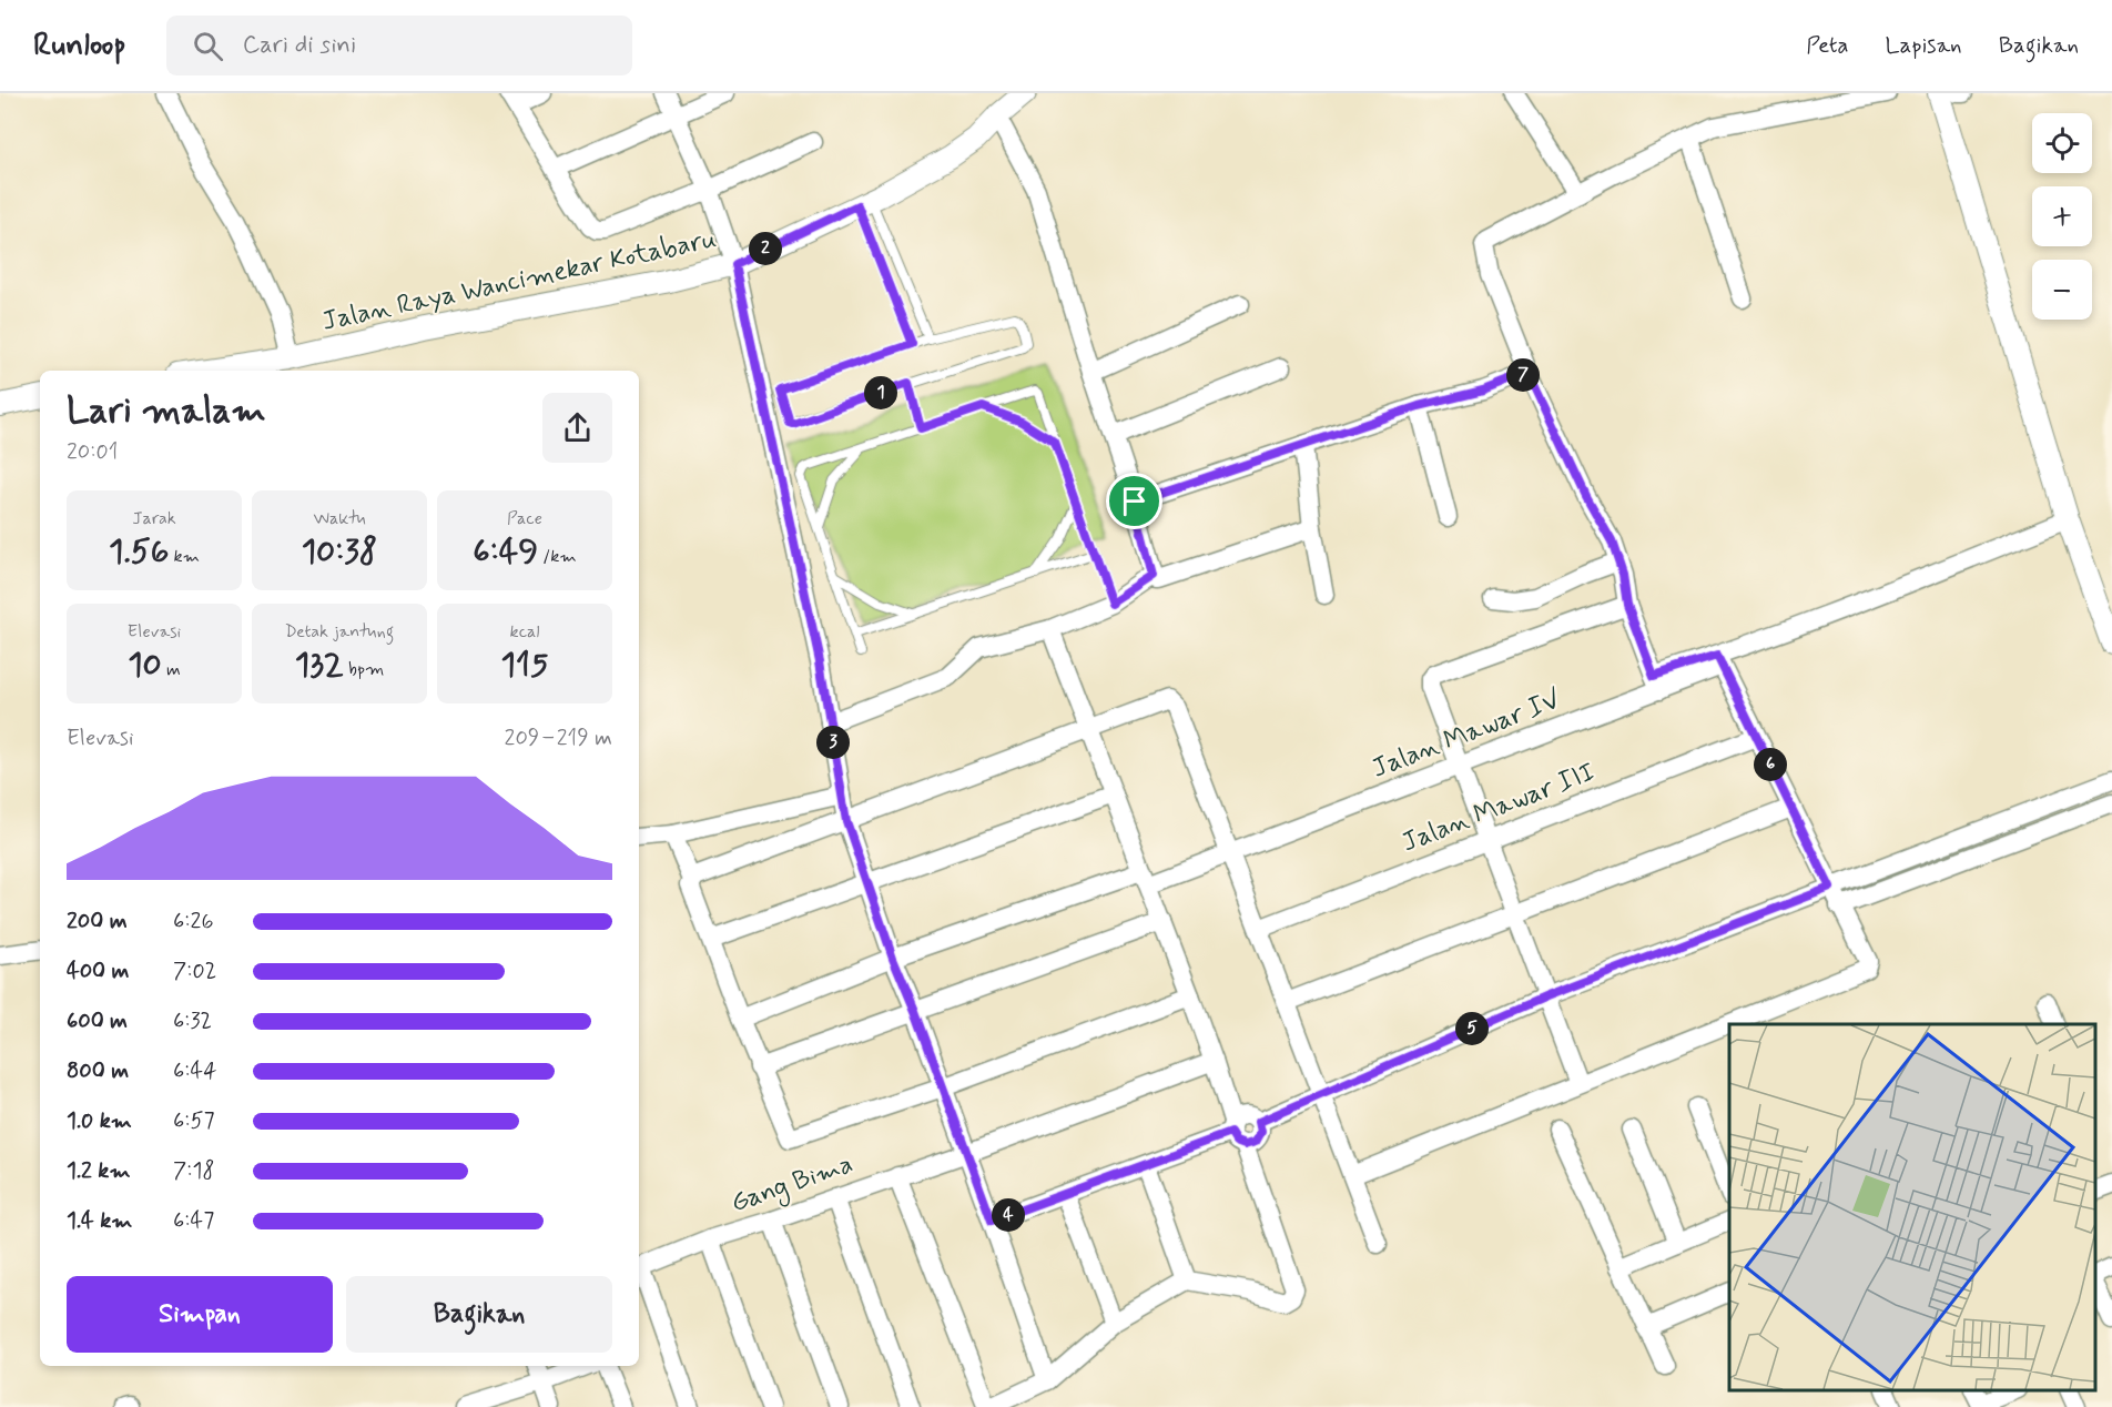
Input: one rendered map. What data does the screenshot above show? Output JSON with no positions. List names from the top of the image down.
{
  "streets": {
    "street": [
      "Jalan Raya Wancimekar Kotabaru",
      "Jalan Mawar IV",
      "Jalan Mawar III",
      "Gang Bima"
    ]
  },
  "page": {
    "header": "Runloop",
    "search": "Cari di sini",
    "nav": ["Peta", "Lapisan", "Bagikan"],
    "map_buttons": ["+", "−"],
    "pins": [
      "2",
      "7",
      "1",
      "3",
      "6",
      "5",
      "4"
    ],
    "heading": ["Lari malam", "20:01"],
    "stats": [
      ["Jarak", "1.56 km"],
      ["Waktu", "10:38"],
      ["Pace", "6:49 /km"],
      ["Elevasi", "10 m"],
      ["Detak jantung", "132 bpm"],
      ["kcal", "115"]
    ],
    "chart": ["Elevasi", "209–219 m"],
    "list": [
      {
        "name": "200 m",
        "note": "6:26"
      },
      {
        "name": "400 m",
        "note": "7:02"
      },
      {
        "name": "600 m",
        "note": "6:32"
      },
      {
        "name": "800 m",
        "note": "6:44"
      },
      {
        "name": "1.0 km",
        "note": "6:57"
      },
      {
        "name": "1.2 km",
        "note": "7:18"
      },
      {
        "name": "1.4 km",
        "note": "6:47"
      }
    ],
    "buttons": ["Simpan", "Bagikan"]
  }
}
